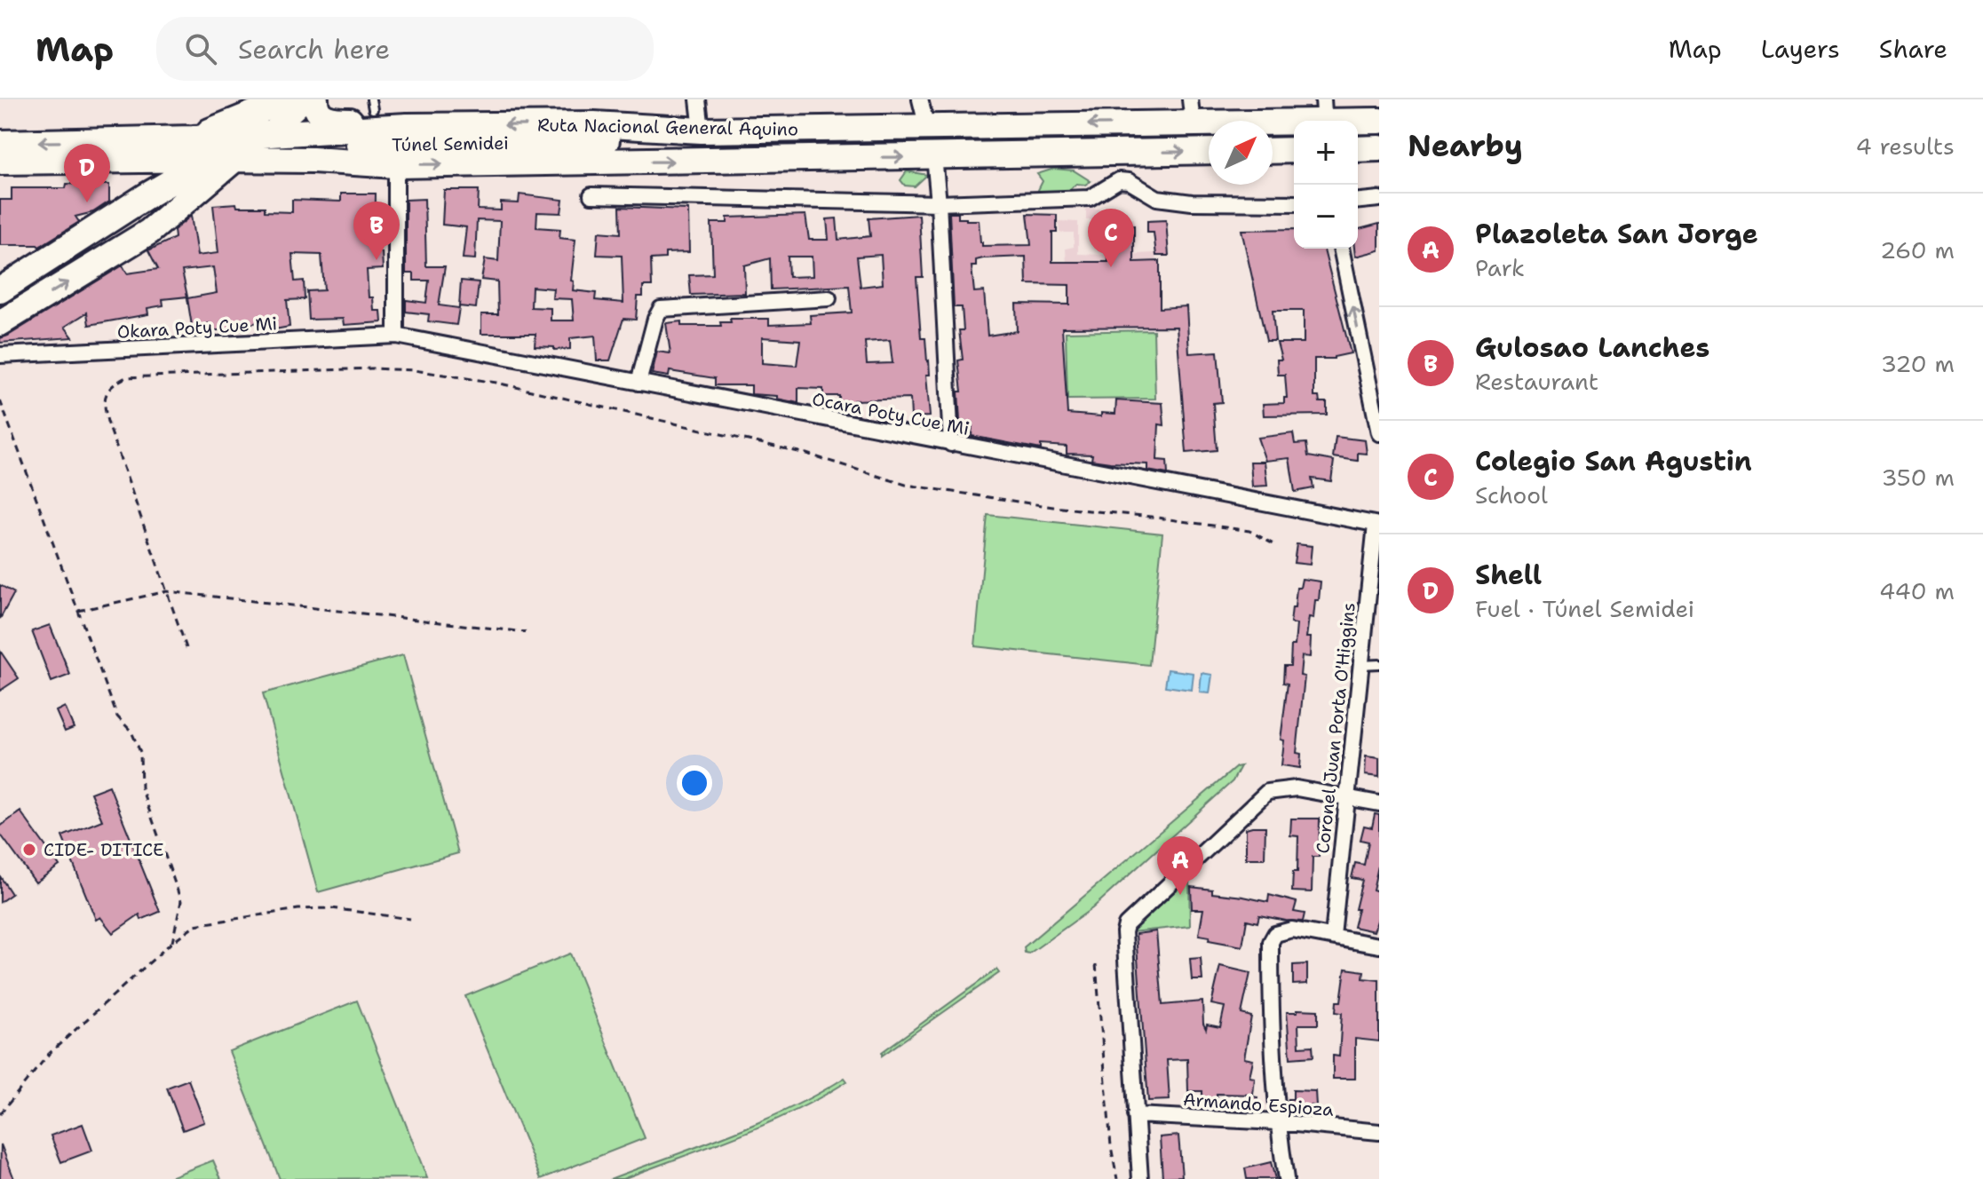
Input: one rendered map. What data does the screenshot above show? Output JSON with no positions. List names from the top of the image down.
{
  "streets": {
    "highway": ["Ruta Nacional General Aquino", "Túnel Semidei"],
    "street": [
      "Okara Poty Cue Mi",
      "Ocara Poty Cue Mi",
      "Coronel Juan Porta O'Higgins",
      "Armando Espioza"
    ]
  },
  "crossings": [
    ["Ruta Nacional General Aquino", "Túnel Semidei"],
    ["Okara Poty Cue Mi", "Ocara Poty Cue Mi"],
    ["Ocara Poty Cue Mi", "Coronel Juan Porta O'Higgins"]
  ],
  "places": ["CIDE- DITICE"],
  "north": "top right",
  "page": {
    "header": "Map",
    "search": "Search here",
    "nav": ["Map", "Layers", "Share"],
    "heading": ["Nearby", "4 results"],
    "map_buttons": ["+", "−"],
    "pins": [
      "D",
      "B",
      "C",
      "A"
    ],
    "list": [
      {
        "mark": "A",
        "name": "Plazoleta San Jorge",
        "note": "Park",
        "value": "260 m"
      },
      {
        "mark": "B",
        "name": "Gulosao Lanches",
        "note": "Restaurant",
        "value": "320 m"
      },
      {
        "mark": "C",
        "name": "Colegio San Agustin",
        "note": "School",
        "value": "350 m"
      },
      {
        "mark": "D",
        "name": "Shell",
        "note": "Fuel · Túnel Semidei",
        "value": "440 m"
      }
    ]
  }
}
